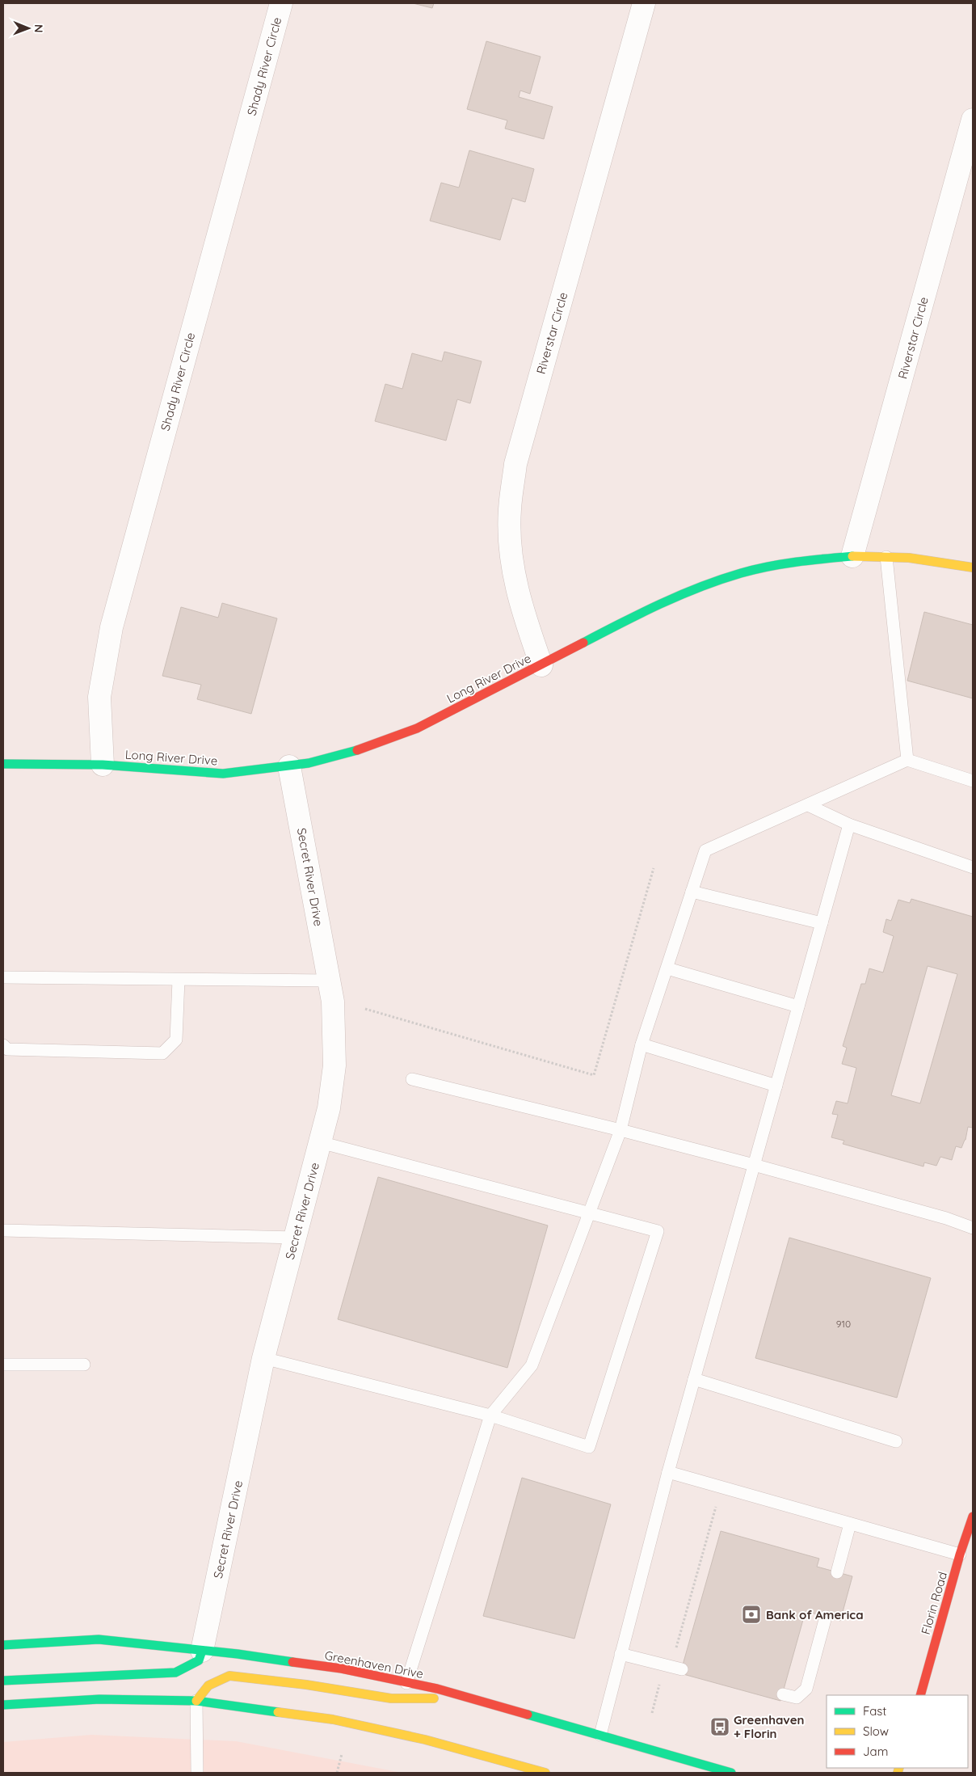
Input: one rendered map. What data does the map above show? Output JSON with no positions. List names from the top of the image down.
{
  "streets": {
    "street": [
      "Shady River Circle",
      "Riverstar Circle",
      "Long River Drive",
      "Secret River Drive",
      "Florin Road",
      "Greenhaven Drive"
    ]
  },
  "crossings": [
    ["Shady River Circle", "Long River Drive"],
    ["Riverstar Circle", "Long River Drive"],
    ["Long River Drive", "Secret River Drive"],
    ["Secret River Drive", "Greenhaven Drive"]
  ],
  "places": {
    "bank": ["Bank of America"],
    "bus stop": ["Greenhaven + Florin"]
  },
  "house_numbers": ["910"],
  "legend": ["Fast", "Slow", "Jam"],
  "north": "right"
}
